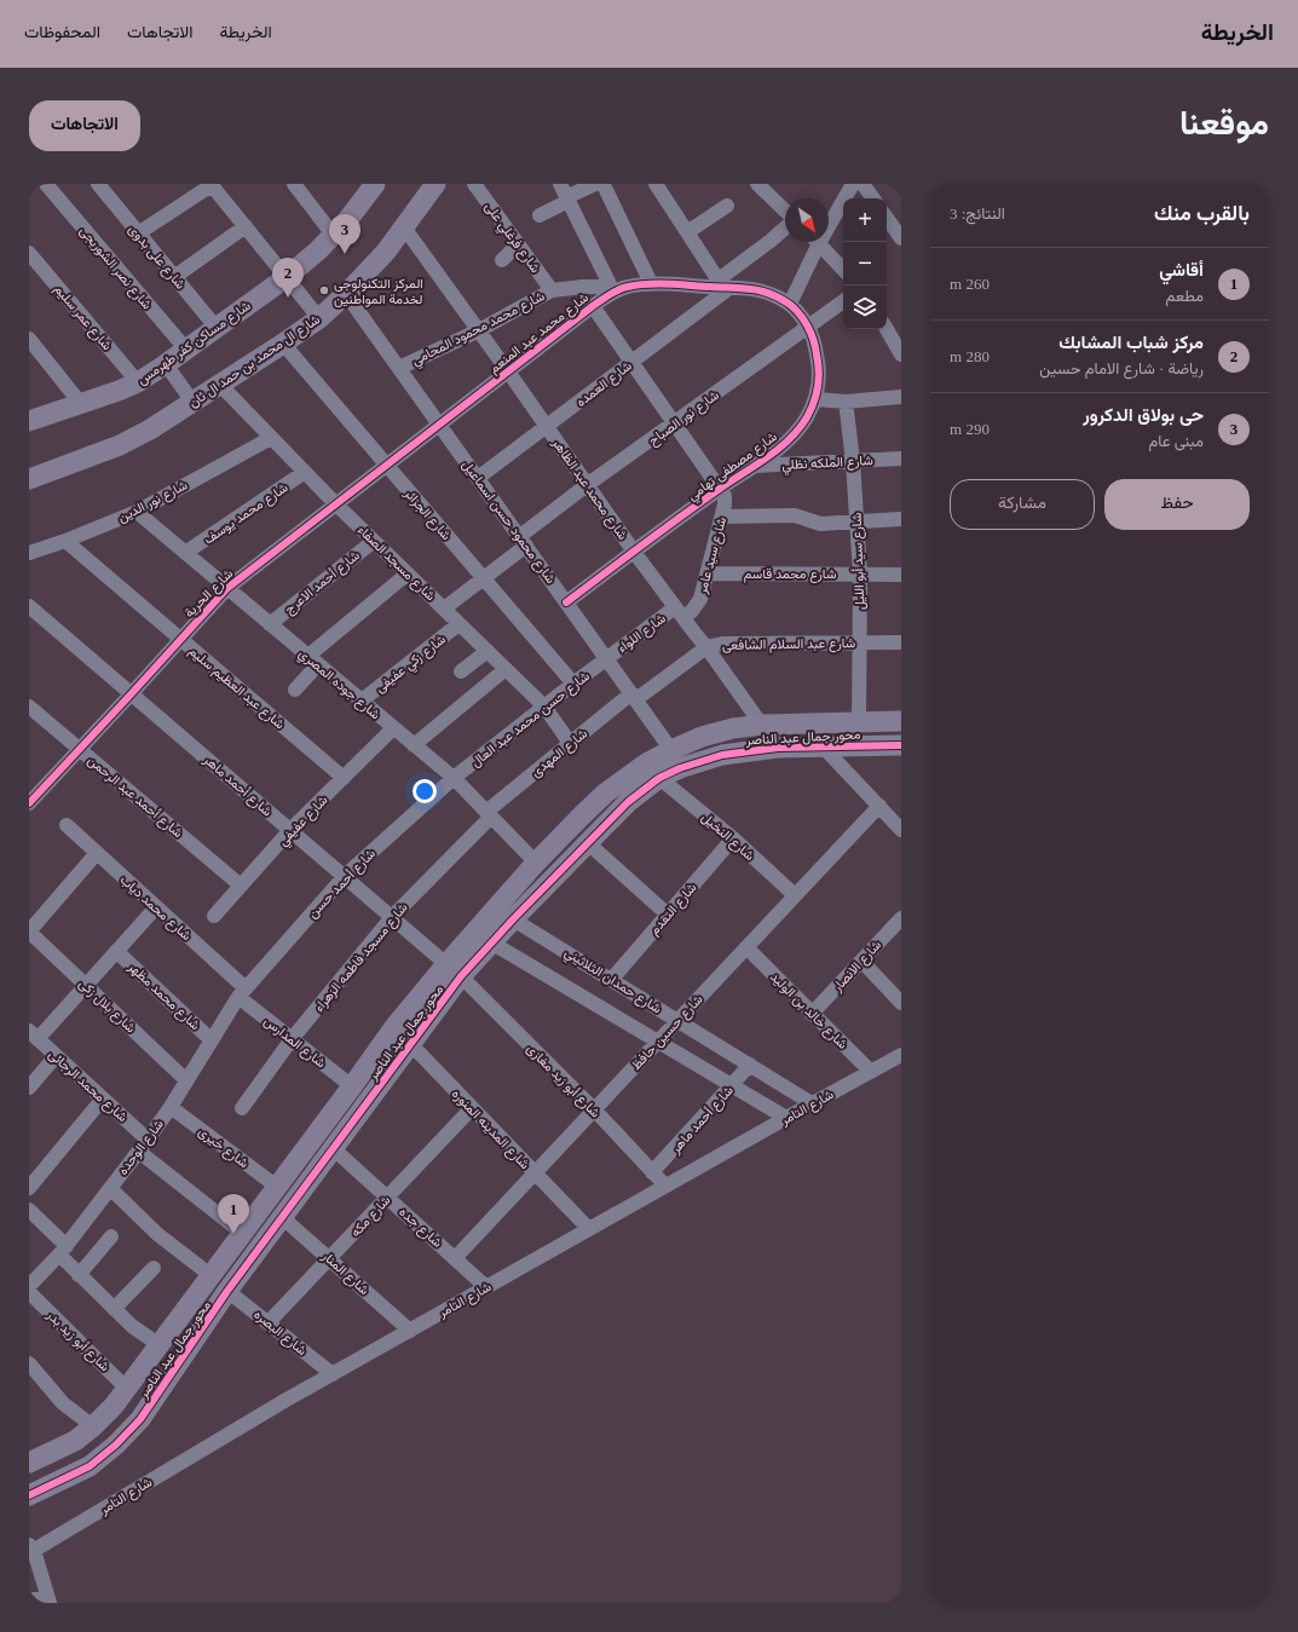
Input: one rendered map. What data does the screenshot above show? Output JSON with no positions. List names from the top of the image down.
{
  "streets": {
    "street": [
      "شارع فرغلي على",
      "شارع على بدوى",
      "شارع نصر الشوربجى",
      "شارع عمر سليم",
      "شارع محمد محمود المحامي",
      "شارع محمد عبد المنعم",
      "شارع مساكن كفر طهرمس",
      "شارع ال محمد بن حمد ال ثان",
      "شارع العمده",
      "شارع نور الصباح",
      "شارع الملكه نظلي",
      "شارع مصطفى تهامي",
      "شارع محمد عبد الظاهر",
      "شارع نور الدين",
      "شارع محمد يوسف",
      "شارع الجزائر",
      "شارع محمود حسن اسماعيل",
      "شارع سيد عامر",
      "شارع سيد أبو الليل",
      "شارع مسجد الصفاء",
      "شارع محمد قاسم",
      "شارع أحمد الاعرج",
      "شارع الحرية",
      "شارع اللواء",
      "شارع عبد السلام الشافعى",
      "شارع زكي عفيفى",
      "شارع جوده المصري",
      "شارع عبد العظيم سليم",
      "شارع حسن محمد عبد العال",
      "محور جمال عبد الناصر",
      "شارع المهدى",
      "شارع أحمد ماهر",
      "شارع أحمد عبد الرحمن",
      "شارع عفيفي",
      "شارع النخيل",
      "شارع أحمد حسن",
      "شارع محمد دياب",
      "شارع التقدم",
      "شارع مسجد فاطمه الزهراء",
      "شارع الانصار",
      "شارع حمدان الثلاثيني",
      "شارع محمد مظهر",
      "شارع بلال زكى",
      "شارع خالد بن الوليد",
      "شارع حسين حافظ",
      "شارع المدارس",
      "شارع أبو زيد مغازى",
      "شارع محمد الرجائى",
      "شارع التامر",
      "شارع المدينه المنوره",
      "شارع الوحده",
      "شارع خيرى",
      "شارع مكه",
      "شارع جده",
      "شارع المنار",
      "شارع البصره",
      "شارع أبو زيد بدر"
    ]
  },
  "crossings": [
    ["شارع فرغلي على", "شارع محمد محمود المحامي"],
    ["شارع على بدوى", "شارع مساكن كفر طهرمس"],
    ["شارع نصر الشوربجى", "شارع مساكن كفر طهرمس"],
    ["شارع عمر سليم", "شارع مساكن كفر طهرمس"],
    ["شارع محمد محمود المحامي", "شارع محمد عبد المنعم"],
    ["شارع محمد محمود المحامي", "شارع محمد عبد الظاهر"],
    ["شارع محمد محمود المحامي", "شارع محمود حسن اسماعيل"],
    ["شارع محمد عبد المنعم", "شارع العمده"],
    ["شارع محمد عبد المنعم", "شارع مصطفى تهامي"],
    ["شارع محمد عبد المنعم", "شارع محمد عبد الظاهر"],
    ["شارع محمد عبد المنعم", "شارع الجزائر"],
    ["شارع محمد عبد المنعم", "شارع محمود حسن اسماعيل"],
    ["شارع محمد عبد المنعم", "شارع مسجد الصفاء"],
    ["شارع محمد عبد المنعم", "شارع الحرية"],
    ["شارع ال محمد بن حمد ال ثان", "شارع محمد عبد الظاهر"],
    ["شارع ال محمد بن حمد ال ثان", "شارع الجزائر"],
    ["شارع ال محمد بن حمد ال ثان", "شارع محمود حسن اسماعيل"],
    ["شارع ال محمد بن حمد ال ثان", "شارع مسجد الصفاء"],
    ["شارع العمده", "شارع محمد عبد الظاهر"],
    ["شارع العمده", "شارع محمود حسن اسماعيل"],
    ["شارع نور الصباح", "شارع مصطفى تهامي"],
    ["شارع نور الصباح", "شارع محمد عبد الظاهر"],
    ["شارع نور الصباح", "شارع الجزائر"],
    ["شارع نور الصباح", "شارع محمود حسن اسماعيل"],
    ["شارع نور الصباح", "شارع مسجد الصفاء"],
    ["شارع الملكه نظلي", "شارع مصطفى تهامي"],
    ["شارع الملكه نظلي", "شارع سيد أبو الليل"],
    ["شارع مصطفى تهامي", "شارع محمد عبد الظاهر"],
    ["شارع مصطفى تهامي", "شارع محمود حسن اسماعيل"],
    ["شارع مصطفى تهامي", "شارع سيد عامر"],
    ["شارع محمد عبد الظاهر", "شارع سيد عامر"],
    ["شارع محمد عبد الظاهر", "شارع اللواء"],
    ["شارع محمد عبد الظاهر", "شارع عبد السلام الشافعى"],
    ["شارع محمد عبد الظاهر", "محور جمال عبد الناصر"],
    ["شارع نور الدين", "شارع مسجد الصفاء"],
    ["شارع نور الدين", "شارع جوده المصري"],
    ["شارع نور الدين", "شارع عبد العظيم سليم"],
    ["شارع محمد يوسف", "شارع مسجد الصفاء"],
    ["شارع محمد يوسف", "شارع جوده المصري"],
    ["شارع الجزائر", "شارع حسن محمد عبد العال"],
    ["شارع محمود حسن اسماعيل", "شارع اللواء"],
    ["شارع محمود حسن اسماعيل", "شارع عبد السلام الشافعى"],
    ["شارع محمود حسن اسماعيل", "شارع حسن محمد عبد العال"],
    ["شارع محمود حسن اسماعيل", "محور جمال عبد الناصر"],
    ["شارع محمود حسن اسماعيل", "شارع المهدى"],
    ["شارع سيد عامر", "شارع محمد قاسم"],
    ["شارع سيد عامر", "شارع اللواء"],
    ["شارع سيد أبو الليل", "شارع محمد قاسم"],
    ["شارع سيد أبو الليل", "شارع عبد السلام الشافعى"],
    ["شارع سيد أبو الليل", "محور جمال عبد الناصر"],
    ["شارع مسجد الصفاء", "شارع أحمد الاعرج"],
    ["شارع مسجد الصفاء", "شارع الحرية"],
    ["شارع مسجد الصفاء", "شارع زكي عفيفى"],
    ["شارع مسجد الصفاء", "شارع حسن محمد عبد العال"],
    ["شارع مسجد الصفاء", "شارع المهدى"],
    ["شارع أحمد الاعرج", "شارع جوده المصري"],
    ["شارع الحرية", "شارع جوده المصري"],
    ["شارع الحرية", "شارع عبد العظيم سليم"],
    ["شارع الحرية", "شارع أحمد ماهر"],
    ["شارع الحرية", "شارع أحمد عبد الرحمن"],
    ["شارع اللواء", "شارع حسن محمد عبد العال"],
    ["شارع عبد السلام الشافعى", "شارع المهدى"],
    ["شارع زكي عفيفى", "شارع جوده المصري"],
    ["شارع جوده المصري", "شارع حسن محمد عبد العال"],
    ["شارع جوده المصري", "محور جمال عبد الناصر"],
    ["شارع جوده المصري", "شارع المهدى"],
    ["شارع جوده المصري", "شارع عفيفي"],
    ["شارع جوده المصري", "شارع أحمد حسن"],
    ["شارع جوده المصري", "شارع مسجد فاطمه الزهراء"],
    ["شارع عبد العظيم سليم", "شارع عفيفي"],
    ["شارع حسن محمد عبد العال", "شارع أحمد حسن"],
    ["محور جمال عبد الناصر", "شارع أحمد ماهر"],
    ["محور جمال عبد الناصر", "شارع النخيل"],
    ["محور جمال عبد الناصر", "شارع حمدان الثلاثيني"],
    ["محور جمال عبد الناصر", "شارع المدارس"],
    ["محور جمال عبد الناصر", "شارع أبو زيد مغازى"],
    ["محور جمال عبد الناصر", "شارع محمد الرجائى"],
    ["محور جمال عبد الناصر", "شارع المدينه المنوره"],
    ["محور جمال عبد الناصر", "شارع خيرى"],
    ["محور جمال عبد الناصر", "شارع جده"],
    ["محور جمال عبد الناصر", "شارع المنار"],
    ["محور جمال عبد الناصر", "شارع البصره"],
    ["محور جمال عبد الناصر", "شارع أبو زيد بدر"],
    ["شارع المهدى", "شارع مسجد فاطمه الزهراء"],
    ["شارع أحمد ماهر", "شارع عفيفي"],
    ["شارع أحمد ماهر", "شارع أحمد حسن"],
    ["شارع أحمد ماهر", "شارع مسجد فاطمه الزهراء"],
    ["شارع أحمد ماهر", "شارع حمدان الثلاثيني"],
    ["شارع أحمد ماهر", "شارع أبو زيد مغازى"],
    ["شارع أحمد عبد الرحمن", "شارع عفيفي"],
    ["شارع النخيل", "شارع التقدم"],
    ["شارع النخيل", "شارع حسين حافظ"],
    ["شارع أحمد حسن", "شارع محمد دياب"],
    ["شارع أحمد حسن", "شارع المدارس"],
    ["شارع أحمد حسن", "شارع الوحده"],
    ["شارع محمد دياب", "شارع المدارس"],
    ["شارع محمد دياب", "شارع الوحده"],
    ["شارع التقدم", "شارع حمدان الثلاثيني"],
    ["شارع مسجد فاطمه الزهراء", "شارع المدارس"],
    ["شارع الانصار", "شارع خالد بن الوليد"],
    ["شارع حمدان الثلاثيني", "شارع حسين حافظ"],
    ["شارع حمدان الثلاثيني", "شارع التامر"],
    ["شارع محمد مظهر", "شارع الوحده"],
    ["شارع بلال زكى", "شارع الوحده"],
    ["شارع خالد بن الوليد", "شارع حسين حافظ"],
    ["شارع خالد بن الوليد", "شارع التامر"],
    ["شارع حسين حافظ", "شارع أبو زيد مغازى"],
    ["شارع حسين حافظ", "شارع المدينه المنوره"],
    ["شارع حسين حافظ", "شارع جده"],
    ["شارع المدارس", "شارع الوحده"],
    ["شارع أبو زيد مغازى", "شارع التامر"],
    ["شارع محمد الرجائى", "شارع الوحده"],
    ["شارع التامر", "شارع المدينه المنوره"],
    ["شارع التامر", "شارع جده"],
    ["شارع التامر", "شارع المنار"],
    ["شارع التامر", "شارع البصره"],
    ["شارع المدينه المنوره", "شارع مكه"],
    ["شارع الوحده", "شارع خيرى"],
    ["شارع الوحده", "شارع أبو زيد بدر"],
    ["شارع مكه", "شارع جده"],
    ["شارع مكه", "شارع المنار"],
    ["شارع مكه", "شارع البصره"]
  ],
  "places": ["المركز التكنولوجى لخدمة المواطنين"],
  "north": "bottom right",
  "page": {
    "header": "الخريطة",
    "nav": ["الخريطة", "الاتجاهات", "المحفوظات"],
    "title": "موقعنا",
    "buttons": [
      "الاتجاهات",
      ["حفظ", "مشاركة"]
    ],
    "heading": ["بالقرب منك", "النتائج: 3"],
    "map_buttons": ["+", "−"],
    "pins": ["3", "2", "1"],
    "list": [
      {
        "mark": "1",
        "name": "أقاشي",
        "note": "مطعم",
        "value": "260 m"
      },
      {
        "mark": "2",
        "name": "مركز شباب المشابك",
        "note": "رياضة · شارع الامام حسين",
        "value": "280 m"
      },
      {
        "mark": "3",
        "name": "حى بولاق الدكرور",
        "note": "مبنى عام",
        "value": "290 m"
      }
    ]
  }
}
